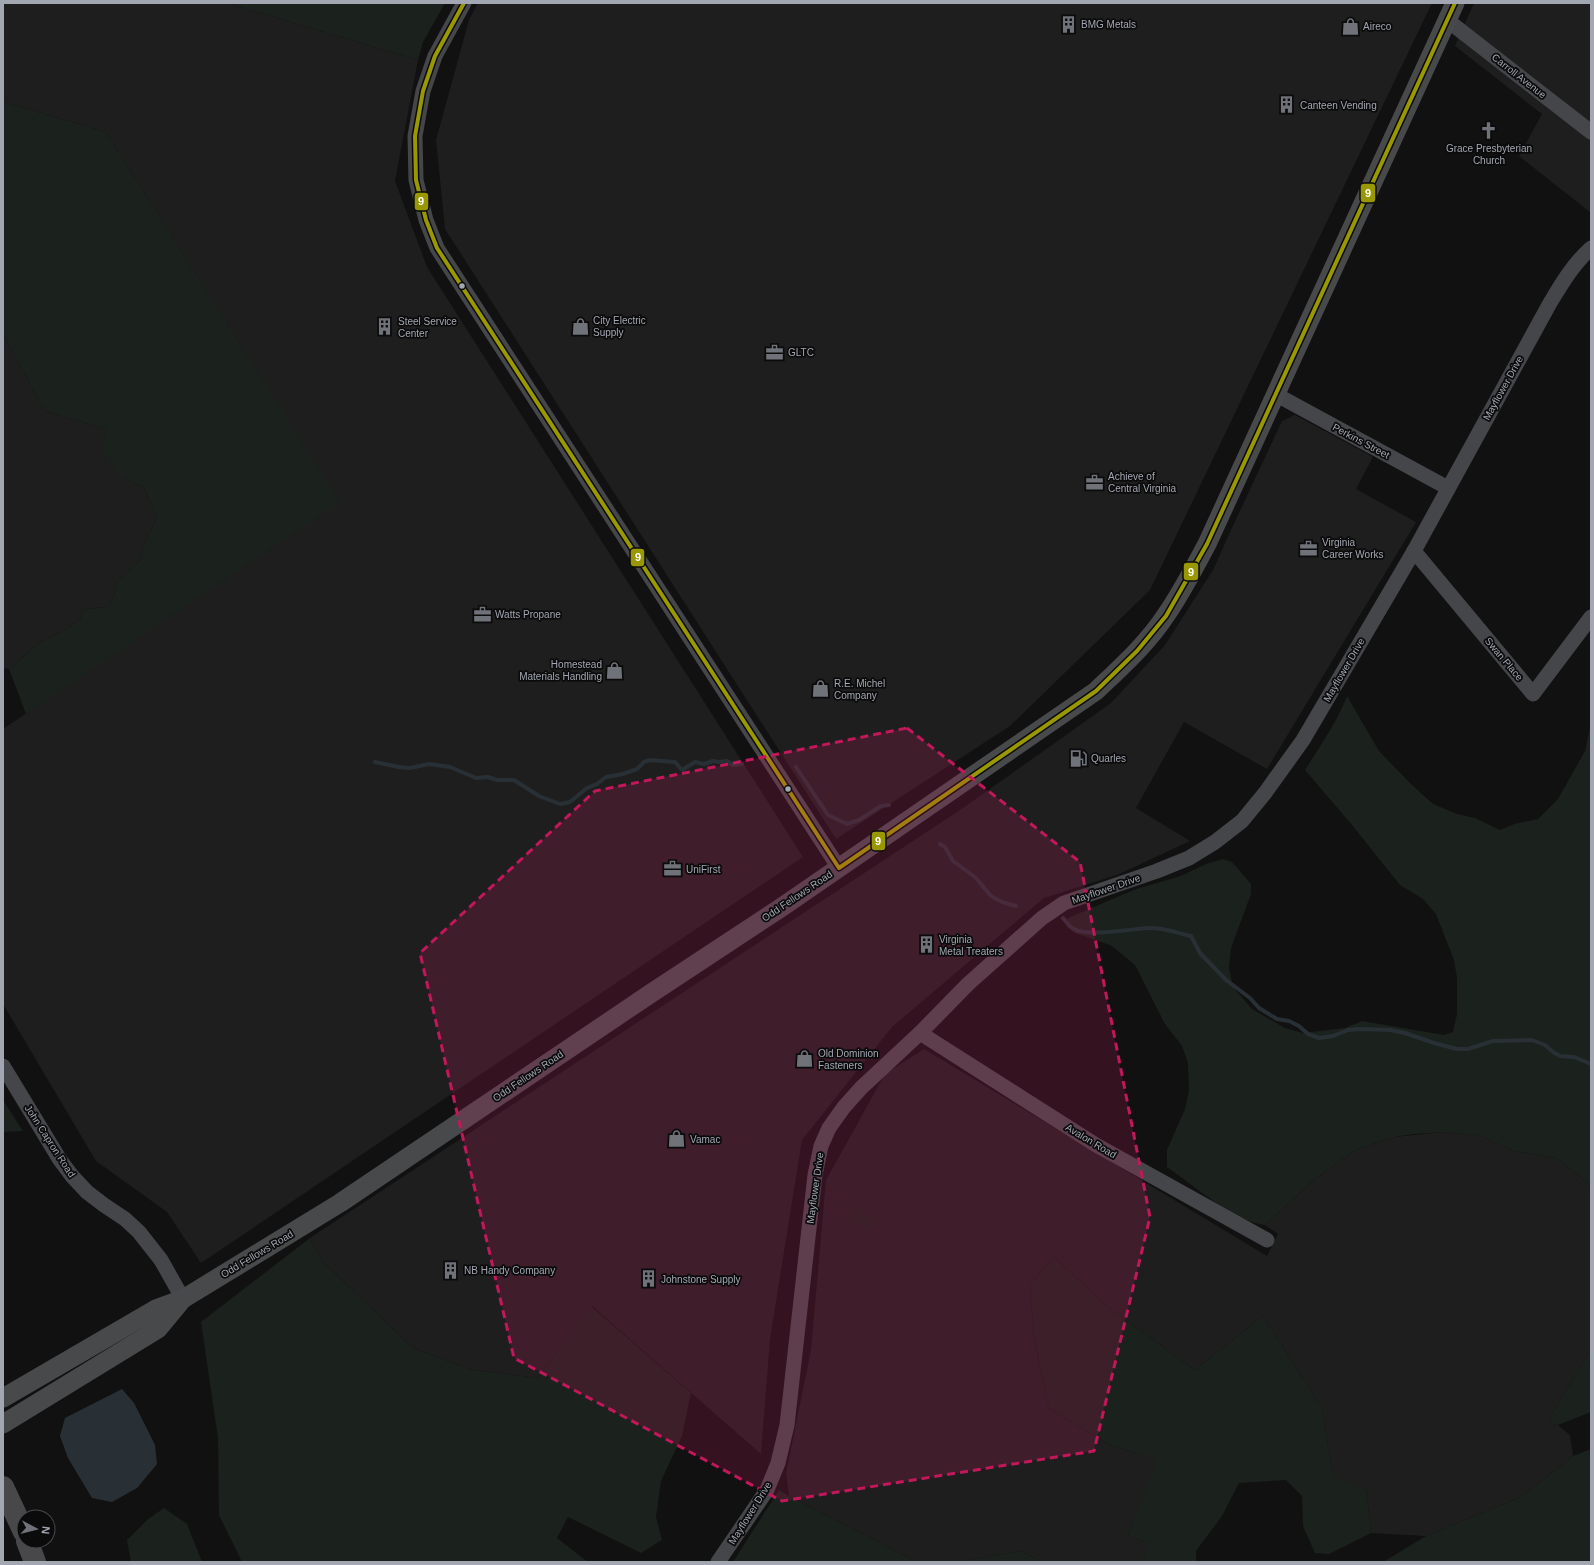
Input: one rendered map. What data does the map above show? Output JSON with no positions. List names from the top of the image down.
{
  "streets": {
    "main road": ["Odd Fellows Road"],
    "street": [
      "Carroll Avenue",
      "Mayflower Drive",
      "Perkins Street",
      "Swan Place",
      "John Capron Road",
      "Avalon Road"
    ]
  },
  "crossings": [
    ["Carroll Avenue", "Odd Fellows Road"],
    ["Mayflower Drive", "Perkins Street"],
    ["Mayflower Drive", "Swan Place"],
    ["Mayflower Drive", "Avalon Road"],
    ["Perkins Street", "Odd Fellows Road"],
    ["Odd Fellows Road", "John Capron Road"]
  ],
  "places": {
    "building": [
      "BMG Metals",
      "Canteen Vending",
      "Steel Service Center",
      "Virginia Metal Treaters",
      "NB Handy Company",
      "Johnstone Supply"
    ],
    "shop": [
      "Aireco",
      "City Electric Supply",
      "Homestead Materials Handling",
      "R.E. Michel Company",
      "Old Dominion Fasteners",
      "Vamac"
    ],
    "church": ["Grace Presbyterian Church"],
    "office": [
      "GLTC",
      "Achieve of Central Virginia",
      "Virginia Career Works",
      "Watts Propane",
      "UniFirst"
    ],
    "fuel station": ["Quarles"]
  },
  "lines": ["transit line 9"],
  "north": "right"
}
